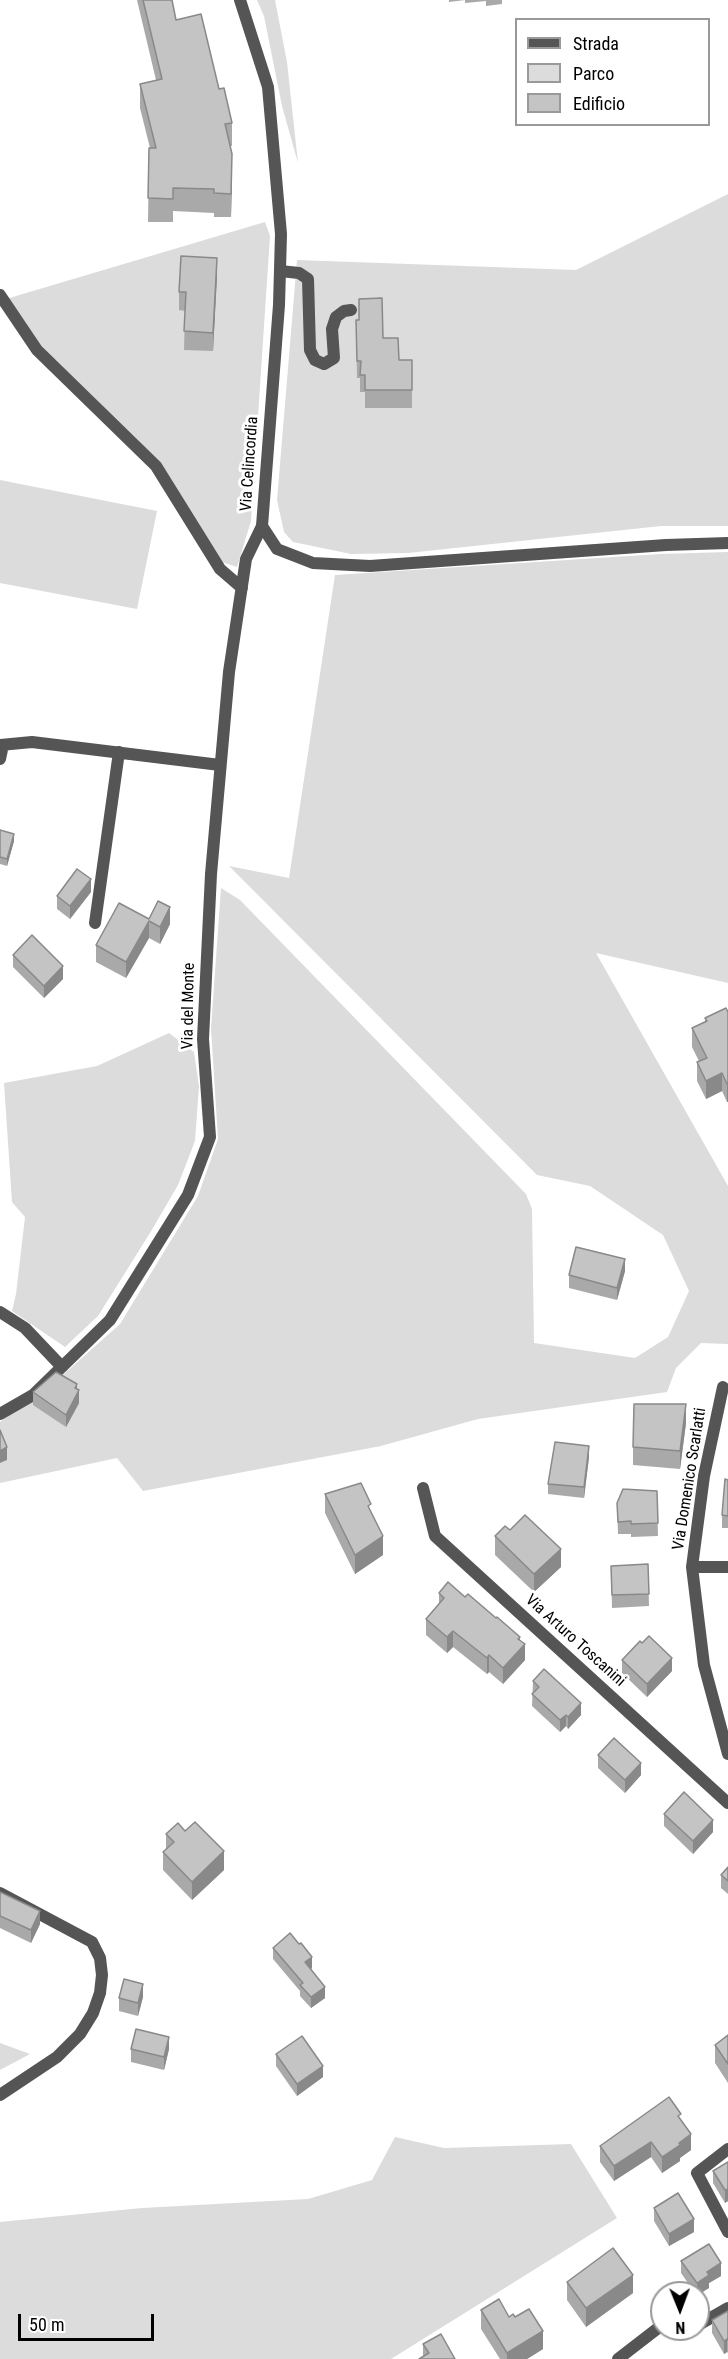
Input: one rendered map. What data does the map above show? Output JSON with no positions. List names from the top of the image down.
{
  "streets": {
    "street": [
      "Via Celincordia",
      "Via del Monte",
      "Via Domenico Scarlatti",
      "Via Arturo Toscanini"
    ]
  },
  "crossings": [
    ["Via Celincordia", "Via del Monte"]
  ],
  "legend": ["Strada", "Parco", "Edificio"],
  "scale_bar": "50 m",
  "north": "bottom"
}
